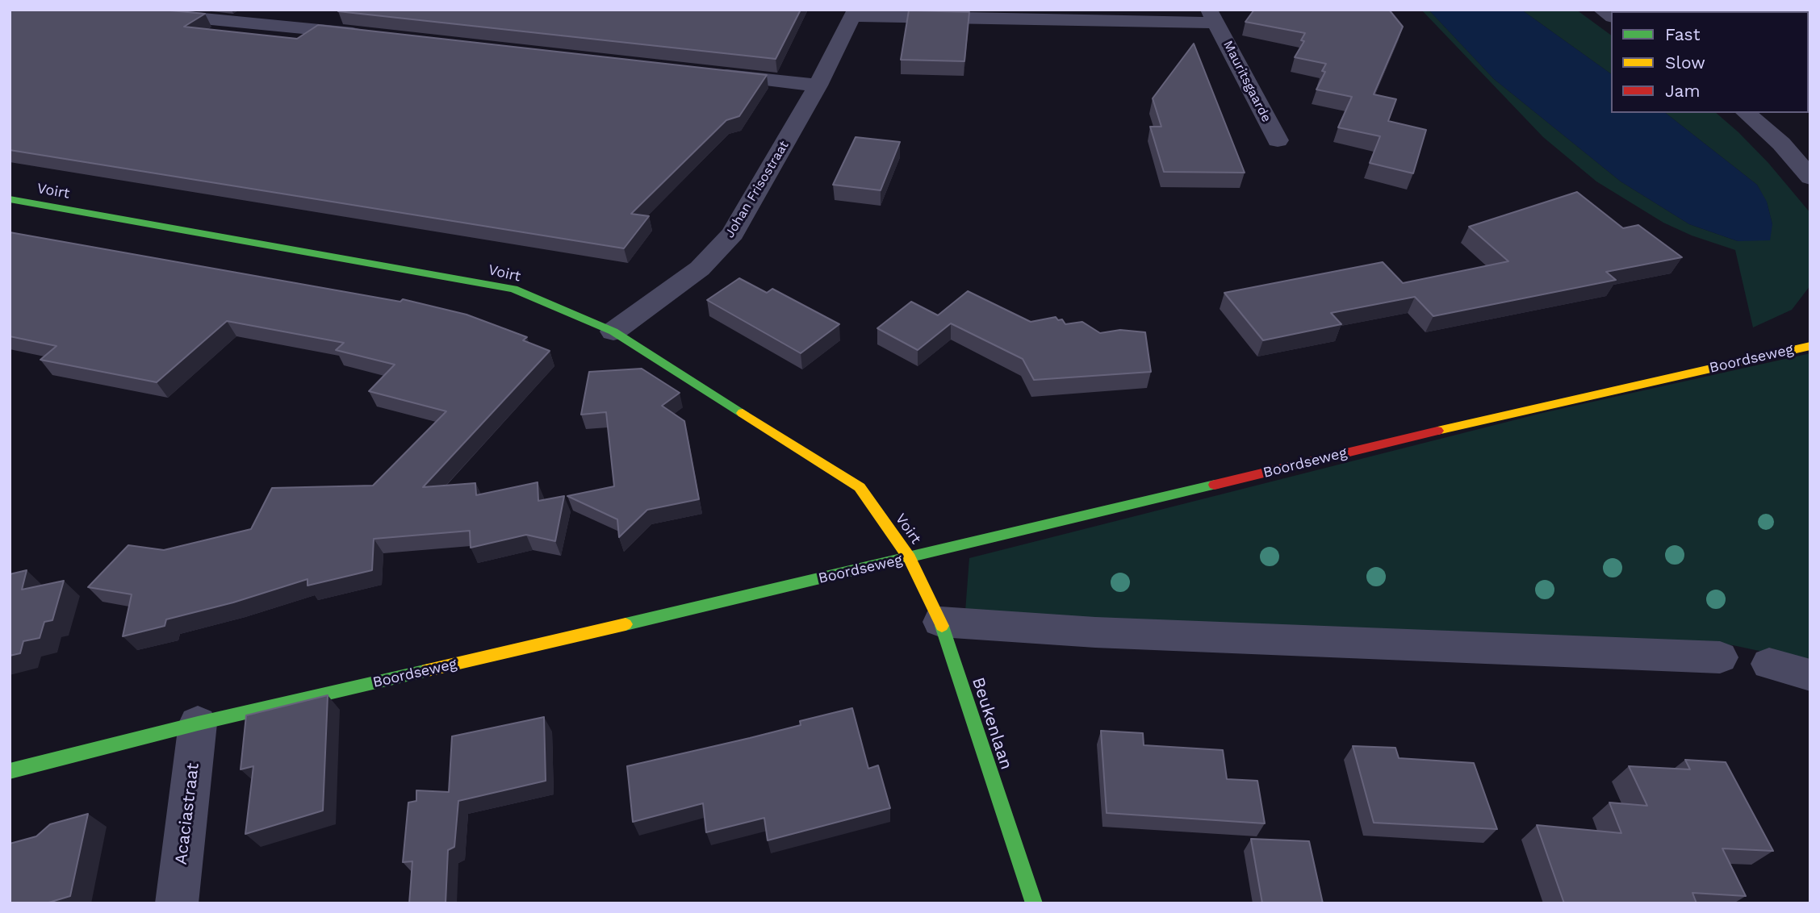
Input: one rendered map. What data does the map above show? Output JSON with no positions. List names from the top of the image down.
{
  "streets": {
    "street": [
      "Mauritsgaarde",
      "Johan Frisostraat",
      "Voirt",
      "Boordseweg",
      "Beukenlaan",
      "Acaciastraat"
    ]
  },
  "crossings": [
    ["Mauritsgaarde", "Johan Frisostraat"],
    ["Johan Frisostraat", "Voirt"],
    ["Voirt", "Boordseweg"],
    ["Voirt", "Beukenlaan"],
    ["Boordseweg", "Beukenlaan"],
    ["Boordseweg", "Acaciastraat"]
  ],
  "legend": ["Fast", "Slow", "Jam"]
}
